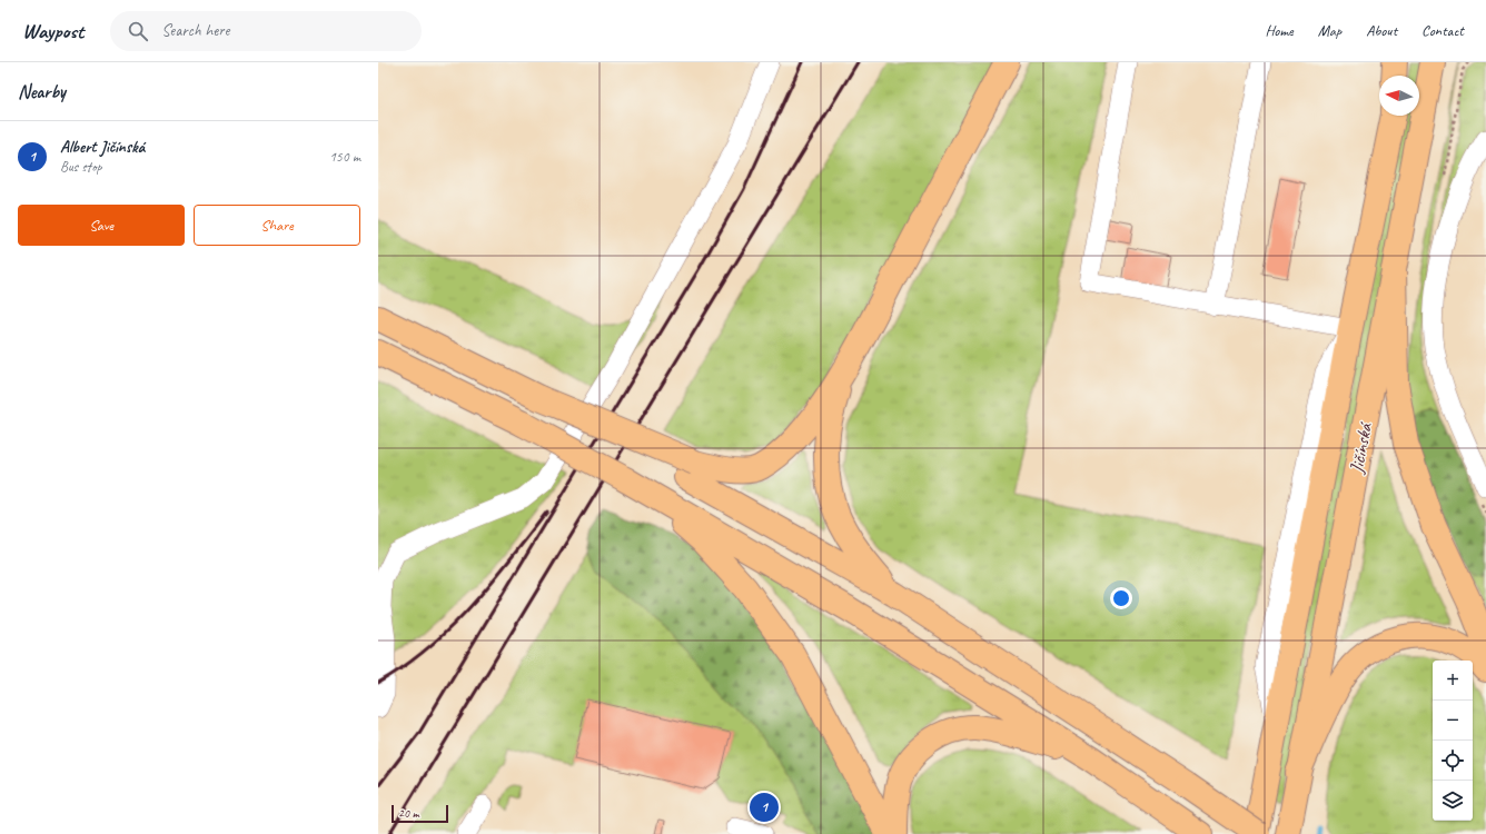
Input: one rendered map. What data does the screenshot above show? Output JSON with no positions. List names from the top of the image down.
{
  "streets": {
    "main road": ["Jičínská"]
  },
  "scale_bar": "20 m",
  "north": "left",
  "page": {
    "header": "Waypost",
    "search": "Search here",
    "nav": [
      "Home",
      "Map",
      "About",
      "Contact"
    ],
    "heading": "Nearby",
    "list": [
      {
        "mark": "1",
        "name": "Albert Jičínská",
        "note": "Bus stop",
        "value": "150 m"
      }
    ],
    "buttons": ["Save", "Share"],
    "map_buttons": ["+", "−"],
    "pins": "1",
    "scale": "20 m"
  }
}
